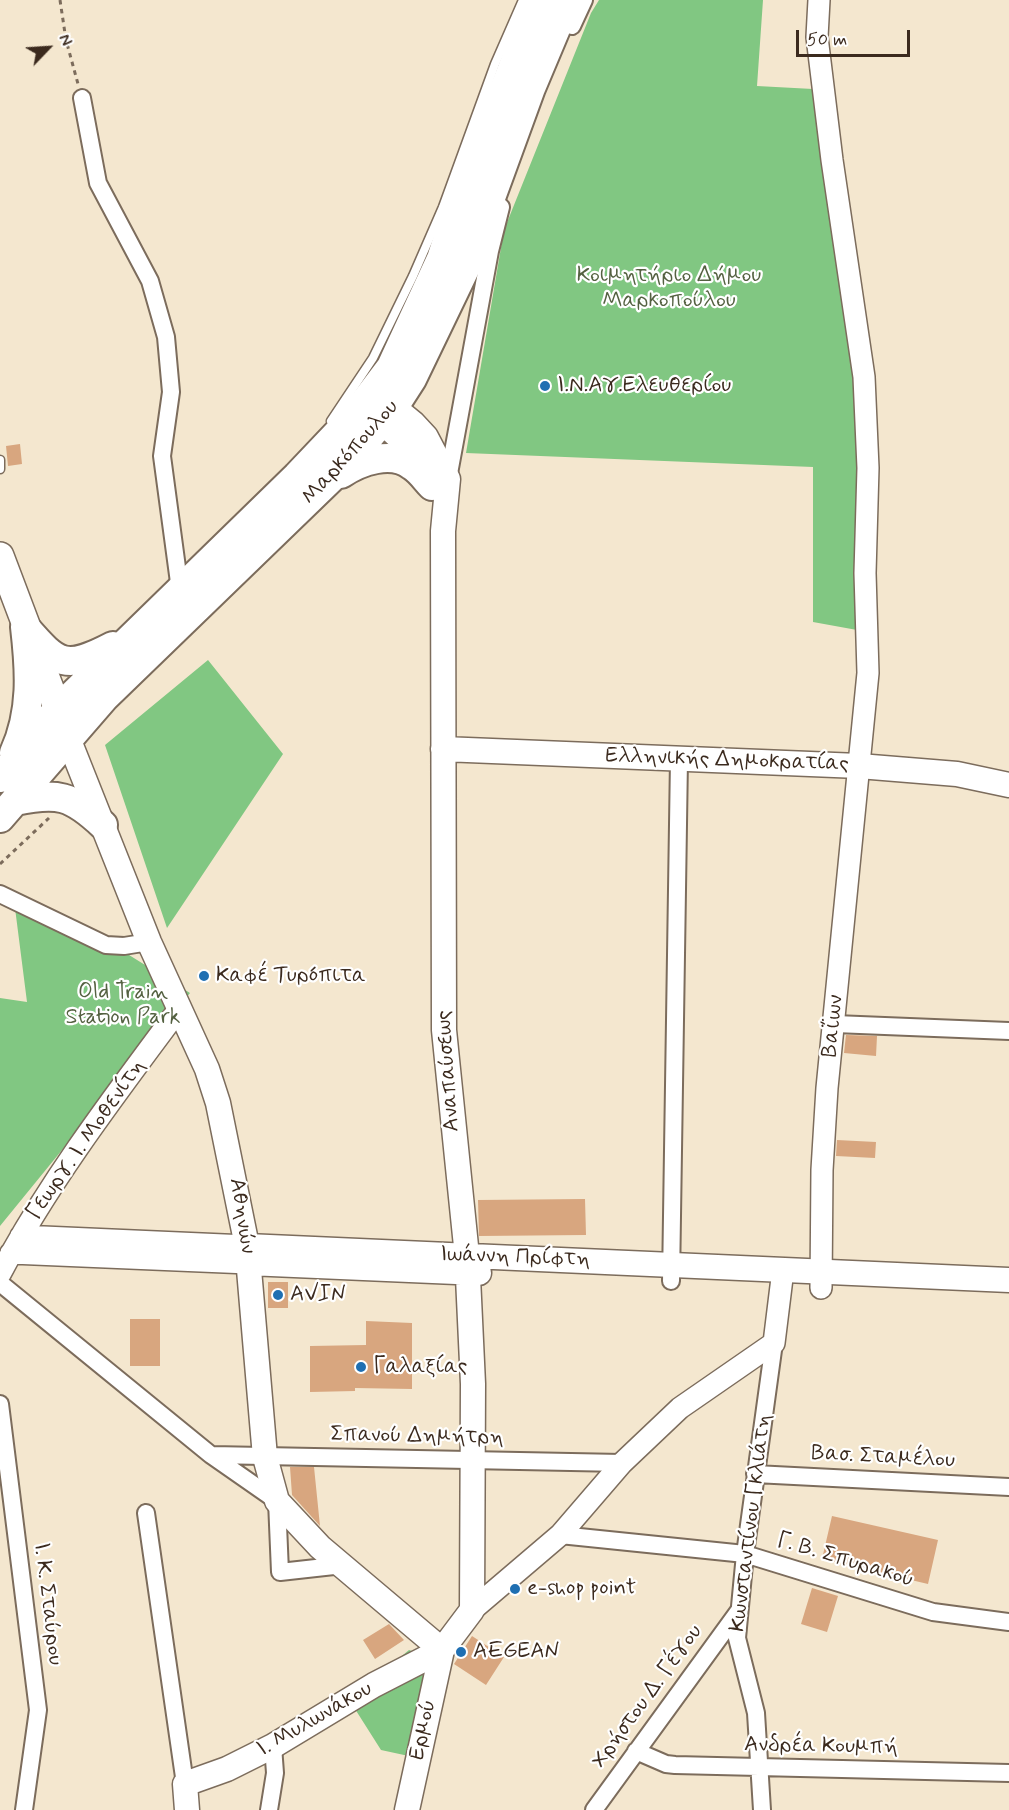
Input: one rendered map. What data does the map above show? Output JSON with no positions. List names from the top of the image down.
{
  "streets": {
    "highway": ["Μαρκόπουλου"],
    "main road": [
      "Ελληνικής Δημοκρατίας",
      "Αναπαύσεως",
      "Αθηνών",
      "Ιωάννη Πρίφτη",
      "Ι. Μυλωνάκου",
      "Ερμού"
    ],
    "street": [
      "Βαΐων",
      "Γεωργ. Ι. Μοθενίτη",
      "Σπανού Δημήτρη",
      "Βασ. Σταμέλου",
      "Κωνσταντίνου Γκλιάτη",
      "Γ. Β. Σπυρακού",
      "Ι. Κ. Σταύρου",
      "Χρήστου Δ. Γέγου",
      "Ανδρέα Κουμπή"
    ]
  },
  "crossings": [
    ["Μαρκόπουλου", "Αναπαύσεως"],
    ["Μαρκόπουλου", "Αθηνών"],
    ["Ελληνικής Δημοκρατίας", "Βαΐων"],
    ["Ελληνικής Δημοκρατίας", "Αναπαύσεως"],
    ["Βαΐων", "Ιωάννη Πρίφτη"],
    ["Αναπαύσεως", "Ιωάννη Πρίφτη"],
    ["Αναπαύσεως", "Σπανού Δημήτρη"],
    ["Γεωργ. Ι. Μοθενίτη", "Αθηνών"],
    ["Γεωργ. Ι. Μοθενίτη", "Ιωάννη Πρίφτη"],
    ["Αθηνών", "Ιωάννη Πρίφτη"],
    ["Αθηνών", "Σπανού Δημήτρη"],
    ["Αθηνών", "Ι. Μυλωνάκου"],
    ["Αθηνών", "Ερμού"],
    ["Ιωάννη Πρίφτη", "Κωνσταντίνου Γκλιάτη"],
    ["Βασ. Σταμέλου", "Κωνσταντίνου Γκλιάτη"],
    ["Κωνσταντίνου Γκλιάτη", "Γ. Β. Σπυρακού"],
    ["Κωνσταντίνου Γκλιάτη", "Χρήστου Δ. Γέγου"],
    ["Κωνσταντίνου Γκλιάτη", "Ανδρέα Κουμπή"],
    ["Χρήστου Δ. Γέγου", "Ανδρέα Κουμπή"],
    ["Ι. Μυλωνάκου", "Ερμού"]
  ],
  "parks": ["Κοιμητήριο Δήμου Μαρκοπούλου", "Old Train Station Park"],
  "places": [
    "Ι.Ν.Αγ.Ελευθερίου",
    "Καφέ Τυρóπιτα",
    "AVIN",
    "Γαλαξίας",
    "e-shop point",
    "AEGEAN"
  ],
  "scale_bar": "50 m",
  "north": "top right"
}
